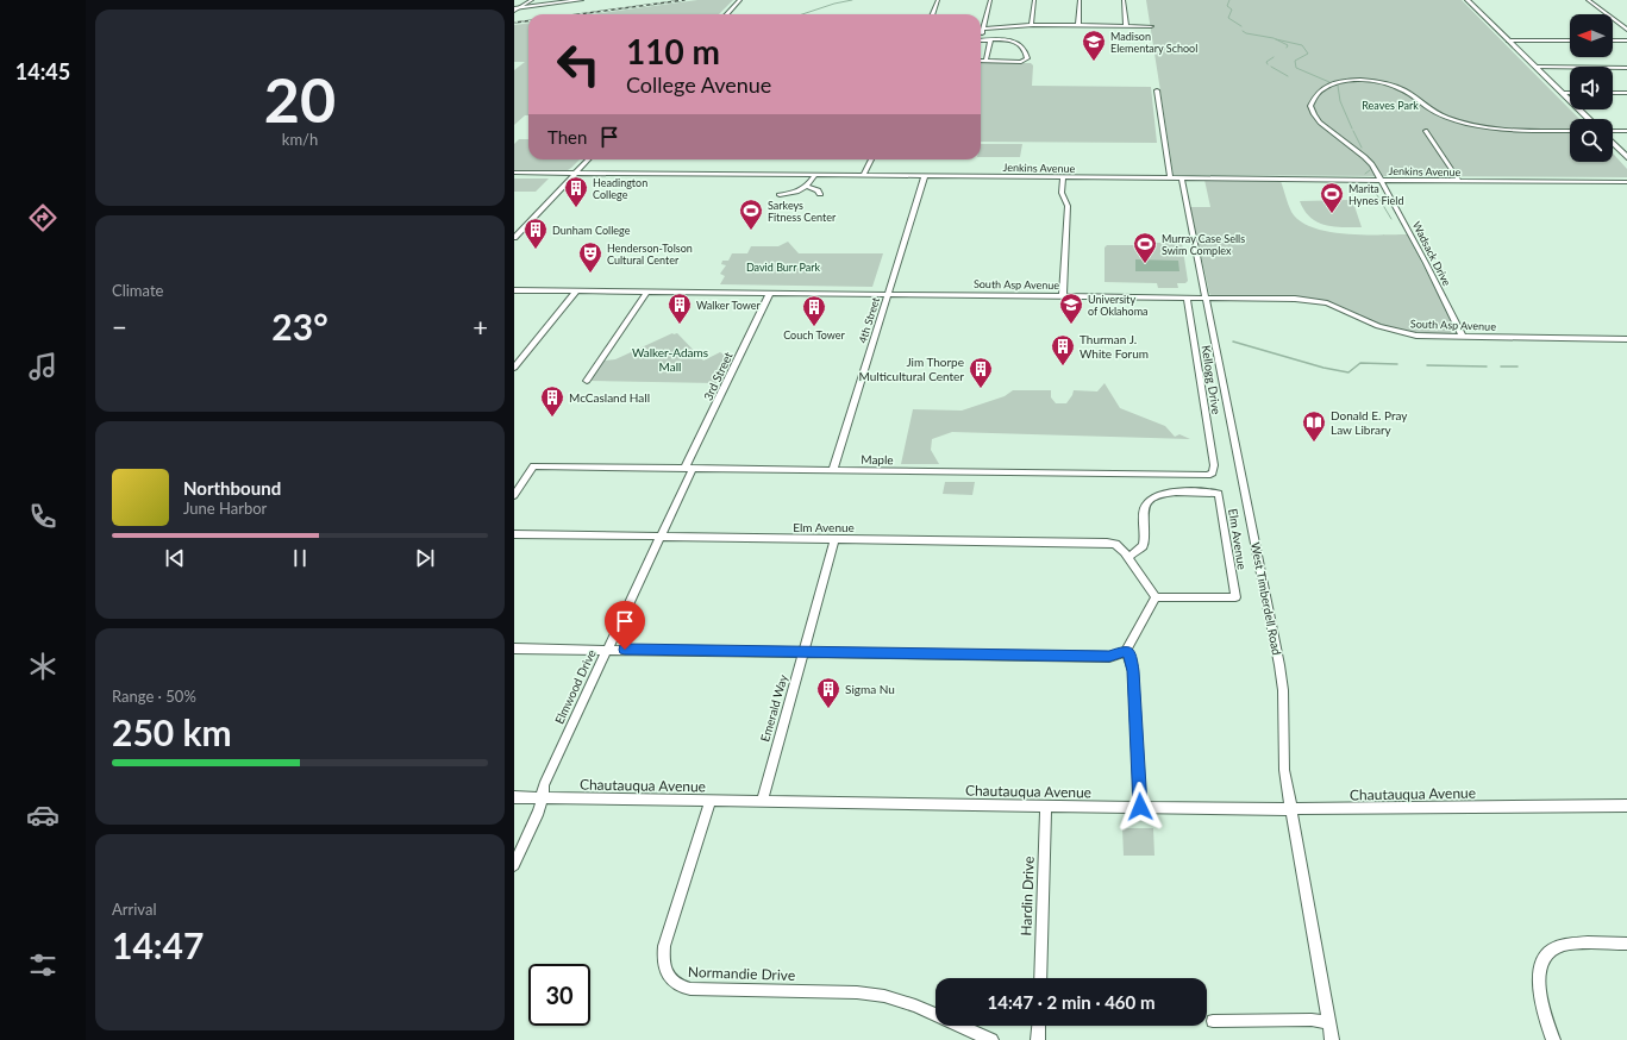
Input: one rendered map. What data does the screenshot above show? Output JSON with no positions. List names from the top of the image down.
{
  "streets": {
    "street": [
      "Jenkins Avenue",
      "Wadsack Drive",
      "South Asp Avenue",
      "4th Street",
      "3rd Street",
      "Kellogg Drive",
      "Maple",
      "Elm Avenue",
      "West Timberdell Road",
      "Elmwood Drive",
      "Emerald Way",
      "Chautauqua Avenue",
      "Hardin Drive",
      "Normandie Drive"
    ]
  },
  "crossings": [
    ["Jenkins Avenue", "Wadsack Drive"],
    ["Jenkins Avenue", "4th Street"],
    ["Jenkins Avenue", "West Timberdell Road"],
    ["Wadsack Drive", "South Asp Avenue"],
    ["South Asp Avenue", "4th Street"],
    ["South Asp Avenue", "3rd Street"],
    ["South Asp Avenue", "Kellogg Drive"],
    ["South Asp Avenue", "West Timberdell Road"],
    ["4th Street", "Maple"],
    ["3rd Street", "Maple"],
    ["3rd Street", "Elmwood Drive"],
    ["Kellogg Drive", "Maple"],
    ["Elm Avenue", "Elmwood Drive"],
    ["Elm Avenue", "Emerald Way"],
    ["West Timberdell Road", "Chautauqua Avenue"],
    ["Elmwood Drive", "Chautauqua Avenue"],
    ["Emerald Way", "Chautauqua Avenue"],
    ["Chautauqua Avenue", "Hardin Drive"],
    ["Chautauqua Avenue", "Normandie Drive"]
  ],
  "parks": ["Reaves Park", "David Burr Park", "Walker-Adams Mall"],
  "places": {
    "school or university": ["Madison Elementary School", "University of Oklahoma"],
    "building": [
      "Headington College",
      "Dunham College",
      "Walker Tower",
      "Couch Tower",
      "Thurman J. White Forum",
      "Jim Thorpe Multicultural Center",
      "McCasland Hall",
      "Sigma Nu"
    ],
    "sports": ["Marita Hynes Field", "Sarkeys Fitness Center", "Murray Case Sells Swim Complex"],
    "theatre": ["Henderson-Tolson Cultural Center"],
    "library": ["Donald E. Pray Law Library"]
  },
  "north": "left",
  "page": {
    "tabs": "14:45",
    "tile": [
      ["20", "km/h"],
      "Climate",
      ["Range · 50%", "250 km"],
      ["Arrival", "14:47"]
    ],
    "turn": ["110 m", "College Avenue"],
    "then": "Then",
    "heat": ["−", "23°", "+"],
    "song": ["Northbound", "June Harbor"],
    "limit": "30",
    "trip": "14:47 · 2 min · 460 m"
  }
}
